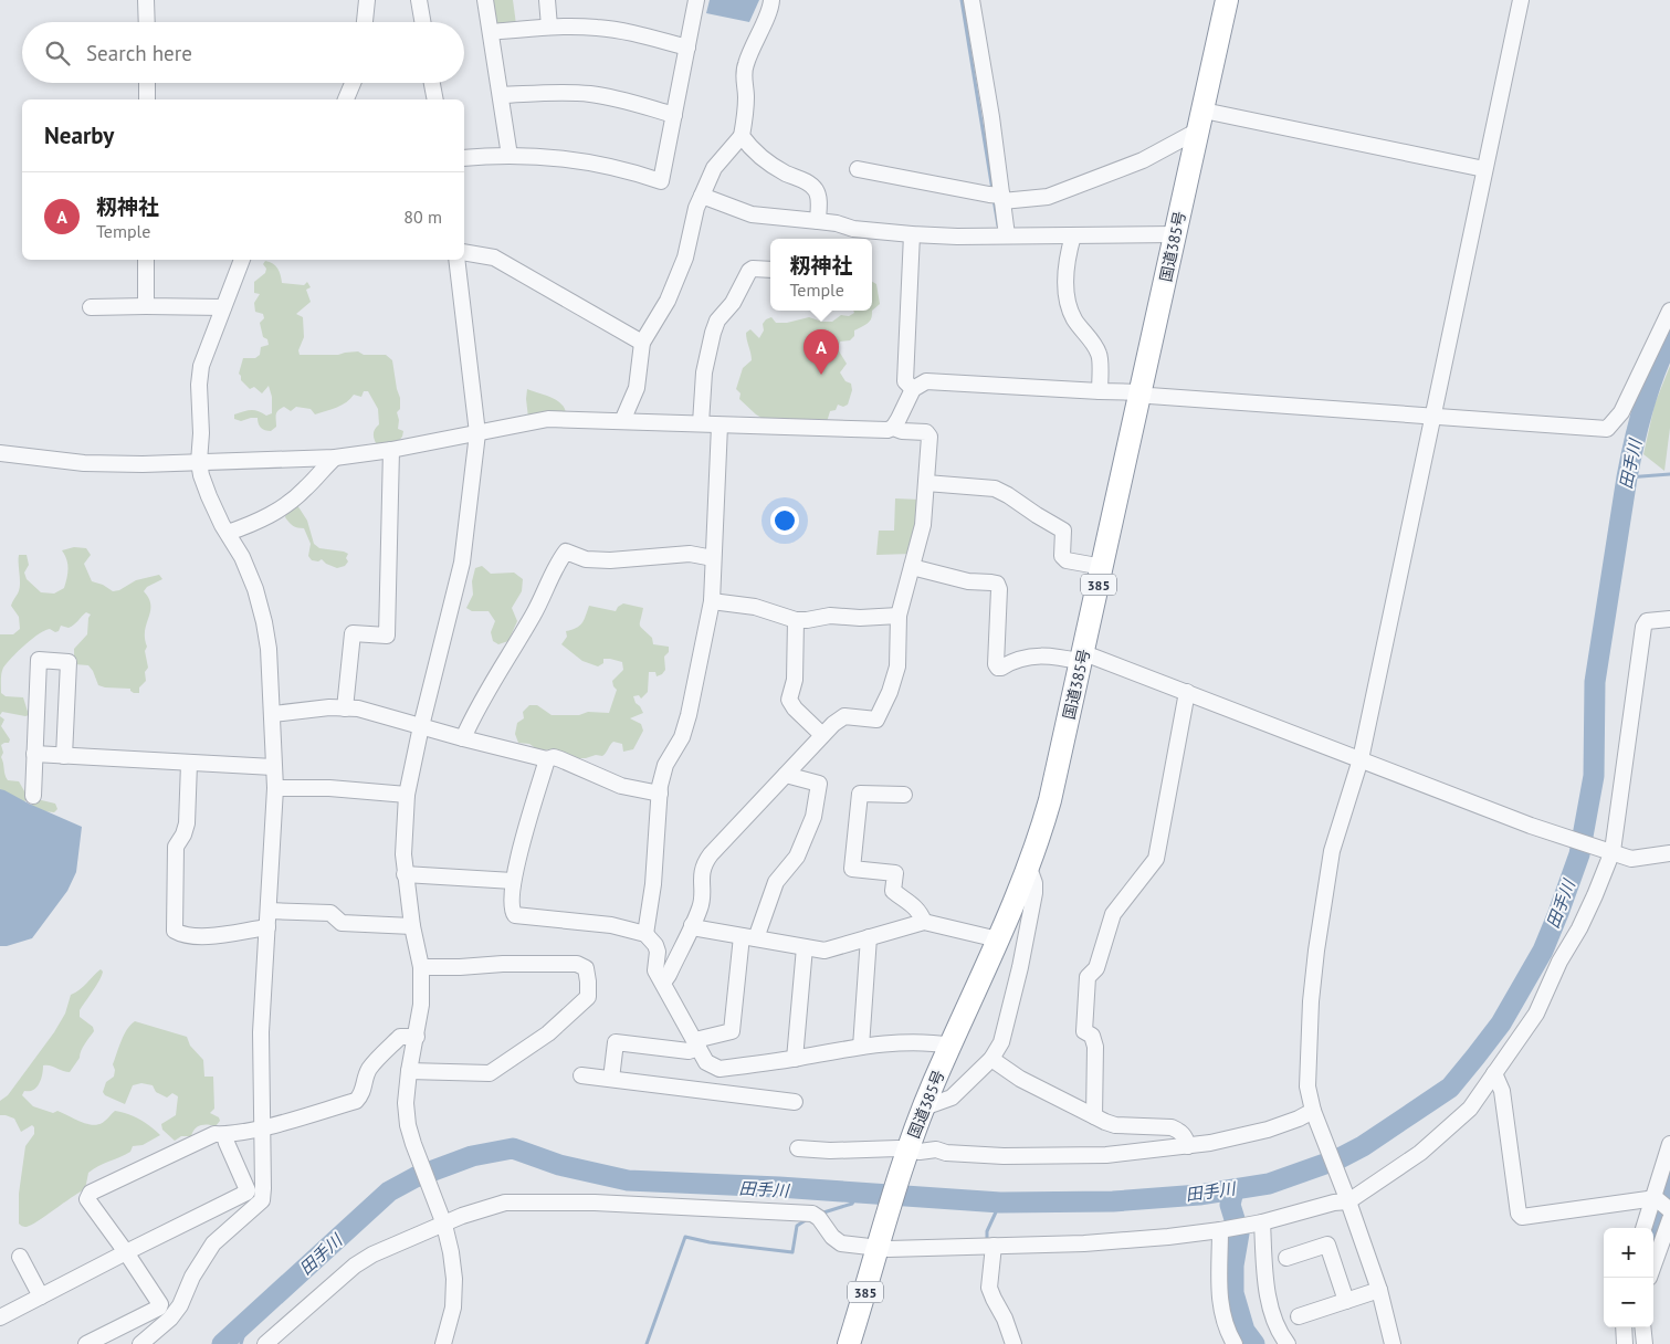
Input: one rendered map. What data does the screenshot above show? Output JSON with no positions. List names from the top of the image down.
{
  "streets": {
    "highway": ["国道385号", "385"]
  },
  "water": ["田手川"],
  "page": {
    "search": "Search here",
    "heading": "Nearby",
    "list": [
      {
        "mark": "A",
        "name": "籾神社",
        "note": "Temple",
        "value": "80 m"
      }
    ],
    "popup": ["籾神社", "Temple"],
    "pins": "A",
    "map_buttons": ["+", "−"]
  }
}
